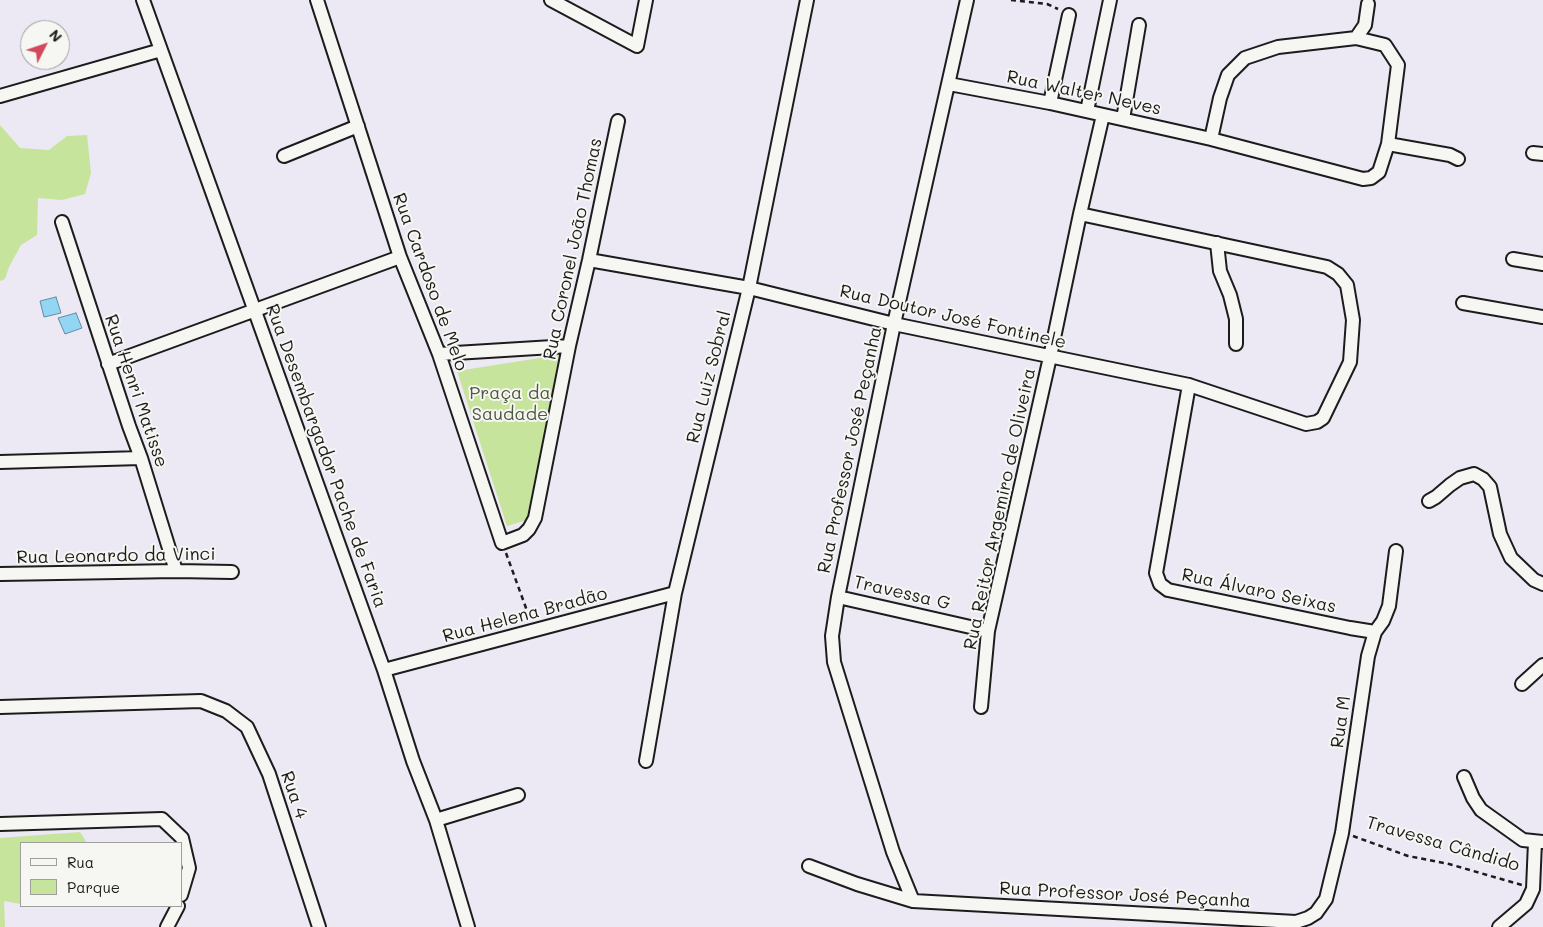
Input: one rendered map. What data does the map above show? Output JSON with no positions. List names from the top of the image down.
{
  "streets": {
    "street": [
      "Rua Walter Neves",
      "Rua Coronel João Thomas",
      "Rua Cardoso de Melo",
      "Rua Doutor José Fontinele",
      "Rua Luiz Sobral",
      "Rua Henri Matisse",
      "Rua Professor José Peçanha",
      "Rua Desembargador Pache de Faria",
      "Rua Reitor Argemiro de Oliveira",
      "Rua Leonardo da Vinci",
      "Rua Álvaro Seixas",
      "Travessa G",
      "Rua Helena Bradão",
      "Rua M",
      "Rua 4",
      "Travessa Cândido"
    ]
  },
  "crossings": [
    ["Rua Walter Neves", "Rua Professor José Peçanha"],
    ["Rua Walter Neves", "Rua Reitor Argemiro de Oliveira"],
    ["Rua Coronel João Thomas", "Rua Cardoso de Melo"],
    ["Rua Coronel João Thomas", "Rua Doutor José Fontinele"],
    ["Rua Doutor José Fontinele", "Rua Luiz Sobral"],
    ["Rua Doutor José Fontinele", "Rua Professor José Peçanha"],
    ["Rua Doutor José Fontinele", "Rua Reitor Argemiro de Oliveira"],
    ["Rua Doutor José Fontinele", "Rua Álvaro Seixas"],
    ["Rua Luiz Sobral", "Rua Helena Bradão"],
    ["Rua Henri Matisse", "Rua Leonardo da Vinci"],
    ["Rua Professor José Peçanha", "Travessa G"],
    ["Rua Professor José Peçanha", "Rua M"],
    ["Rua Desembargador Pache de Faria", "Rua Helena Bradão"],
    ["Rua Reitor Argemiro de Oliveira", "Travessa G"],
    ["Rua Álvaro Seixas", "Rua M"],
    ["Rua M", "Travessa Cândido"]
  ],
  "parks": ["Praça da Saudade"],
  "legend": ["Rua", "Parque"],
  "north": "top right"
}
